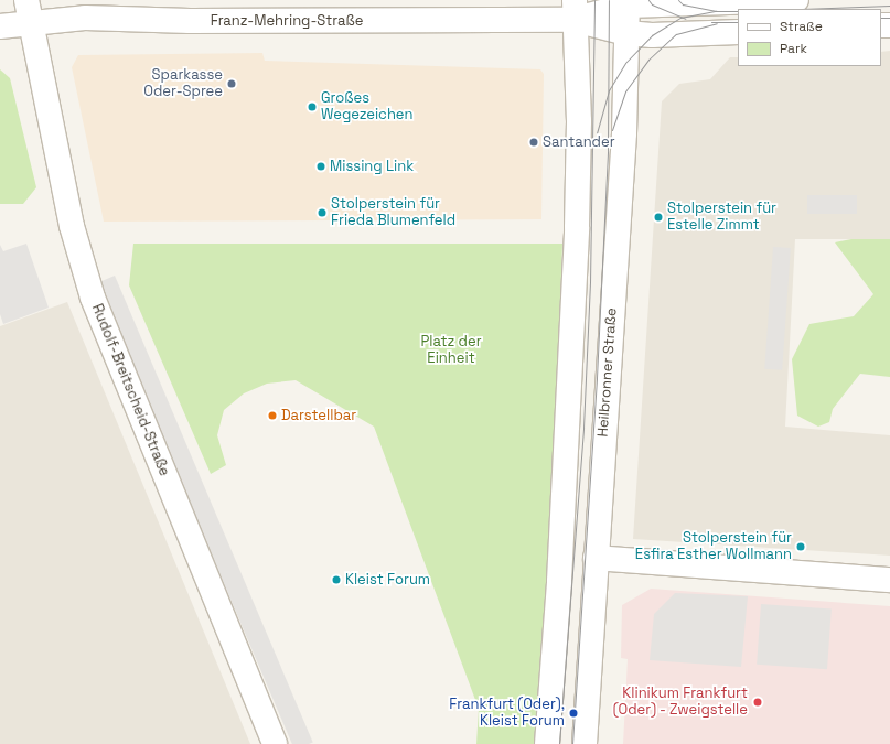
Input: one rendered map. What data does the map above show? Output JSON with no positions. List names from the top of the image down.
{
  "streets": {
    "street": ["Franz-Mehring-Straße", "Heilbronner Straße", "Rudolf-Breitscheid-Straße"]
  },
  "crossings": [
    ["Franz-Mehring-Straße", "Rudolf-Breitscheid-Straße"]
  ],
  "parks": ["Platz der Einheit"],
  "places": [
    "Sparkasse Oder-Spree",
    "Großes Wegezeichen",
    "Santander",
    "Missing Link",
    "Stolperstein für Frieda Blumenfeld",
    "Stolperstein für Estelle Zimmt",
    "Darstellbar",
    "Stolperstein für Esfira Esther Wollmann",
    "Kleist Forum",
    "Klinikum Frankfurt (Oder) - Zweigstelle",
    "Frankfurt (Oder), Kleist Forum"
  ],
  "legend": ["Straße", "Park"]
}
